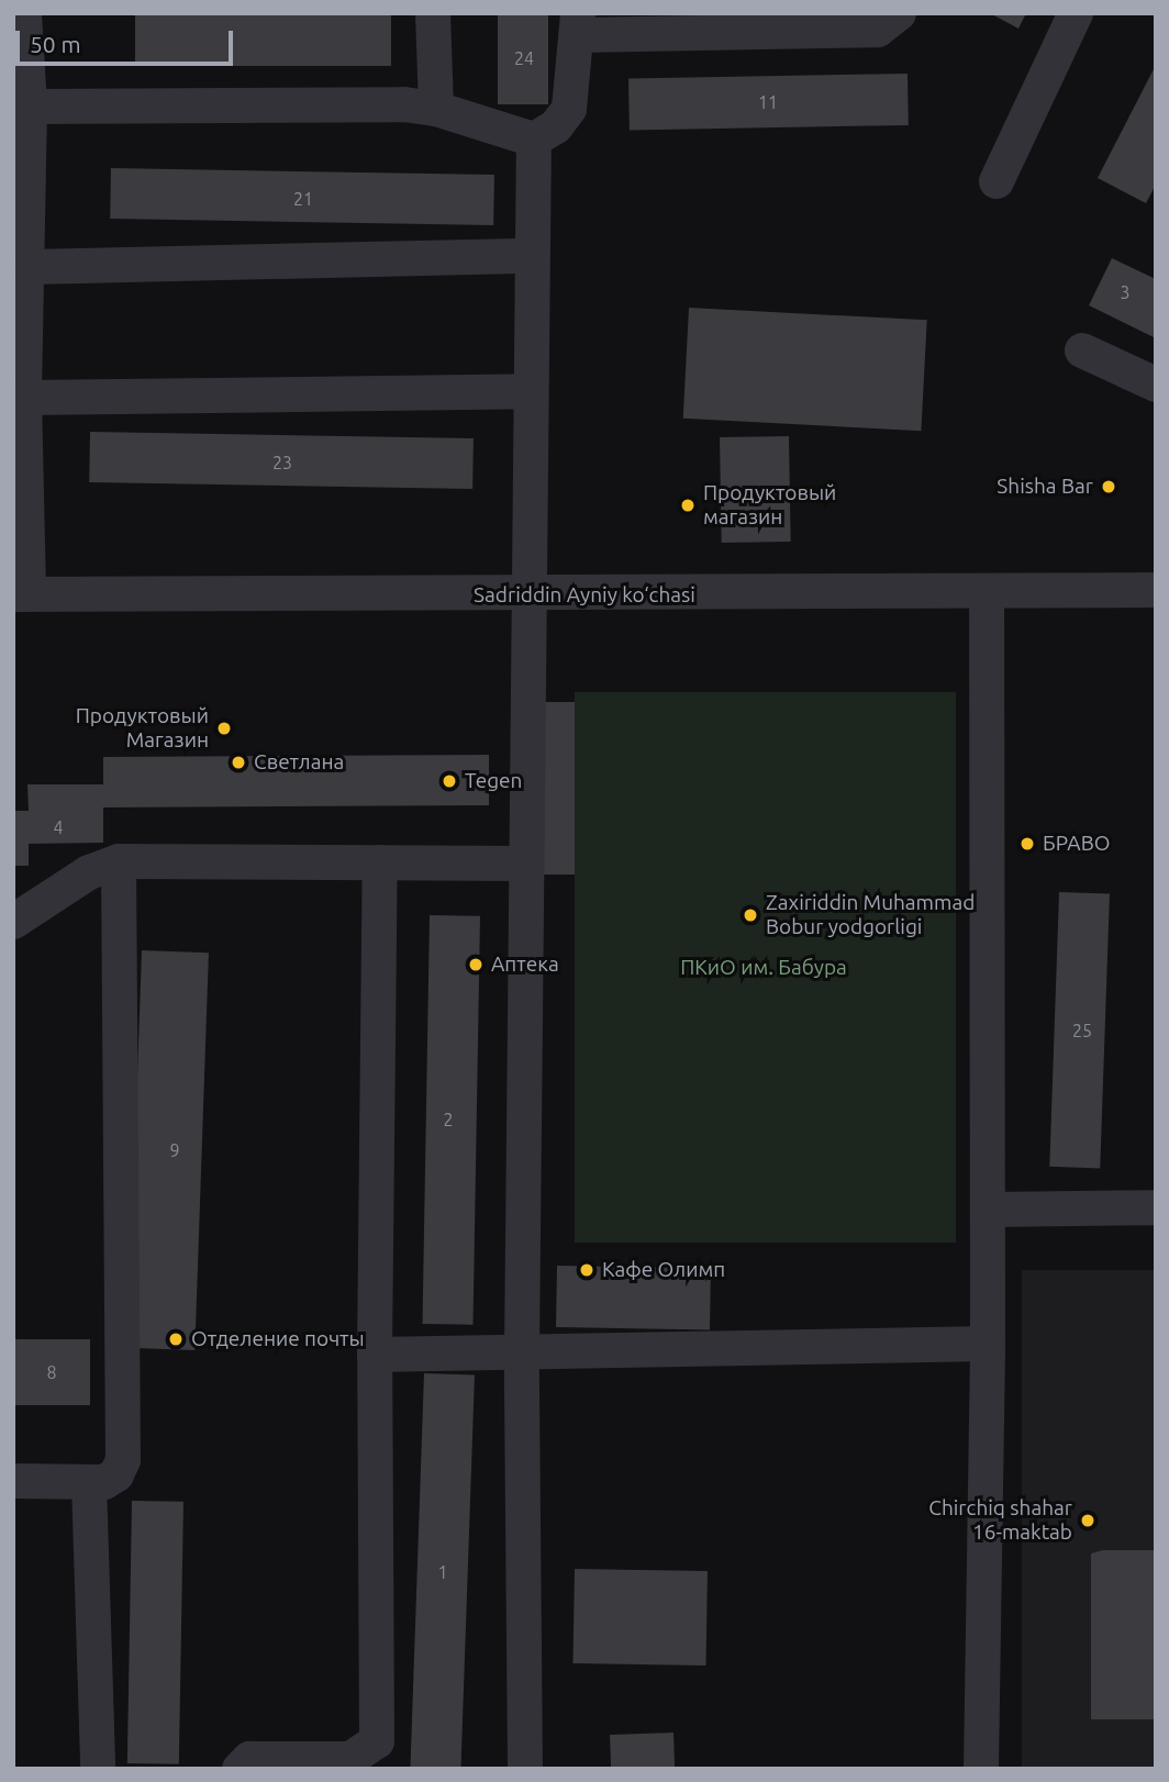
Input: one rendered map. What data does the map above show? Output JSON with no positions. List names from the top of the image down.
{
  "streets": {
    "street": ["Sadriddin Ayniy ko‘chasi"]
  },
  "parks": ["ПКиО им. Бабура"],
  "places": [
    "Shisha Bar",
    "Продуктовый магазин",
    "Продуктовый Магазин",
    "Светлана",
    "Tegen",
    "БРАВО",
    "Zaxiriddin Muhammad Bobur yodgorligi",
    "Аптека",
    "Кафе Олимп",
    "Отделение почты",
    "Chirchiq shahar 16-maktab"
  ],
  "house_numbers": [
    "24",
    "11",
    "21",
    "3",
    "23",
    "4",
    "25",
    "2",
    "9",
    "8",
    "1"
  ],
  "scale_bar": "50 m"
}
